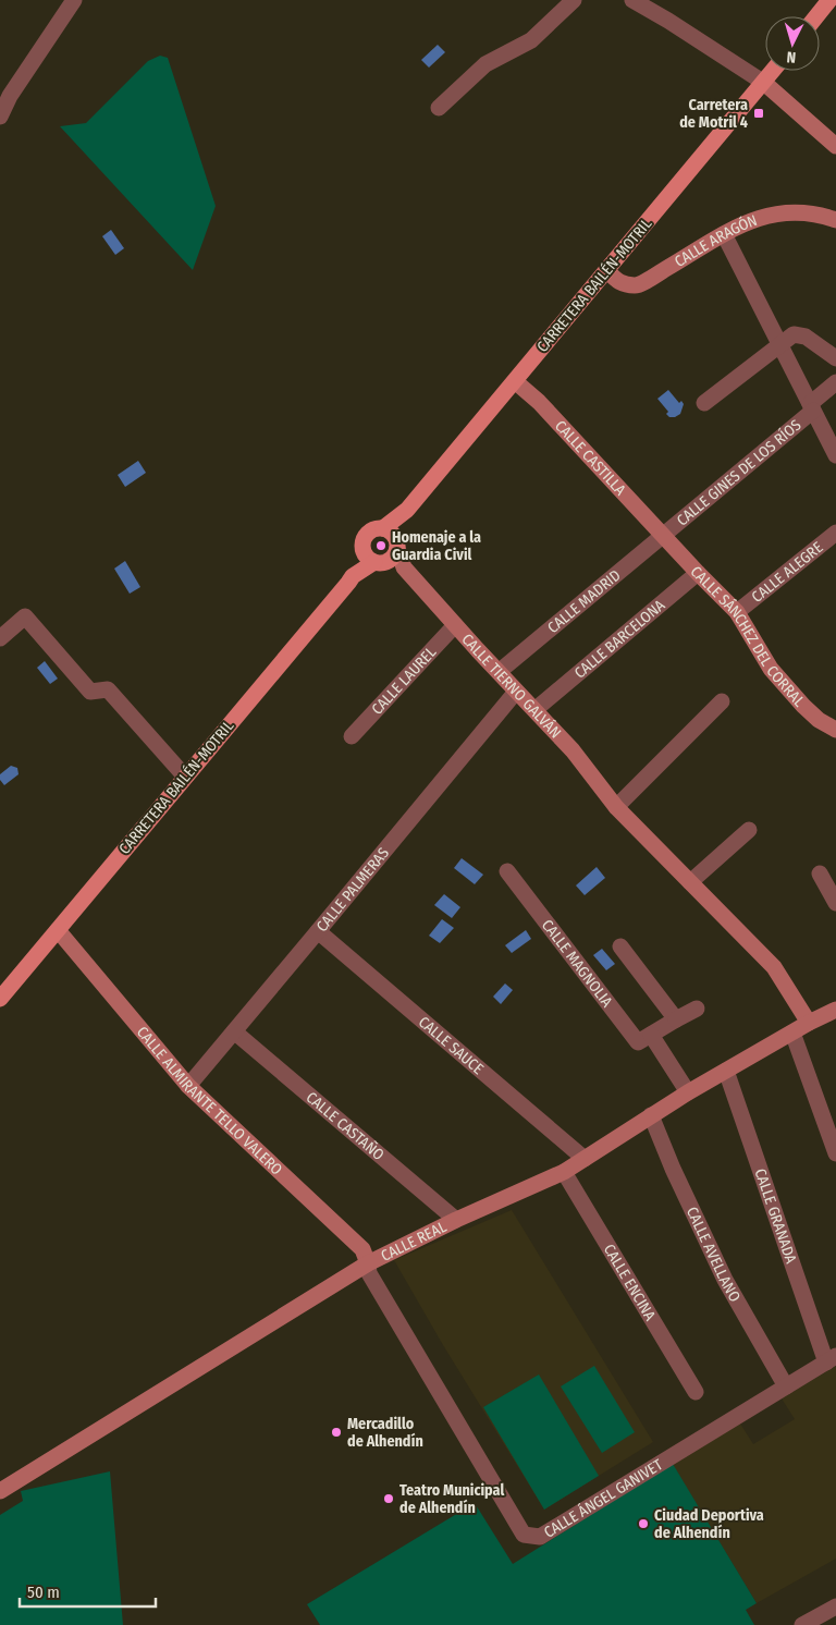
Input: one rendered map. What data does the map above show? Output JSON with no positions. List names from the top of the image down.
{
  "streets": {
    "main road": ["CARRETERA BAILÉN-MOTRIL"],
    "street": [
      "CALLE ARAGÓN",
      "CALLE CASTILLA",
      "CALLE GINES DE LOS RÍOS",
      "CALLE ALEGRE",
      "CALLE MADRID",
      "CALLE SÁNCHEZ DEL CORRAL",
      "CALLE BARCELONA",
      "CALLE LAUREL",
      "CALLE TIERNO GALVÁN",
      "CALLE PALMERAS",
      "CALLE MAGNOLIA",
      "CALLE SAUCE",
      "CALLE ALMIRANTE TELLO VALERO",
      "CALLE CASTAÑO",
      "CALLE GRANADA",
      "CALLE REAL",
      "CALLE AVELLANO",
      "CALLE ENCINA",
      "CALLE ÁNGEL GANIVET"
    ]
  },
  "crossings": [
    ["CALLE ARAGÓN", "CARRETERA BAILÉN-MOTRIL"],
    ["CARRETERA BAILÉN-MOTRIL", "CALLE CASTILLA"],
    ["CARRETERA BAILÉN-MOTRIL", "CALLE TIERNO GALVÁN"],
    ["CARRETERA BAILÉN-MOTRIL", "CALLE ALMIRANTE TELLO VALERO"],
    ["CALLE CASTILLA", "CALLE GINES DE LOS RÍOS"],
    ["CALLE CASTILLA", "CALLE MADRID"],
    ["CALLE CASTILLA", "CALLE SÁNCHEZ DEL CORRAL"],
    ["CALLE GINES DE LOS RÍOS", "CALLE MADRID"],
    ["CALLE GINES DE LOS RÍOS", "CALLE SÁNCHEZ DEL CORRAL"],
    ["CALLE ALEGRE", "CALLE SÁNCHEZ DEL CORRAL"],
    ["CALLE MADRID", "CALLE SÁNCHEZ DEL CORRAL"],
    ["CALLE SÁNCHEZ DEL CORRAL", "CALLE BARCELONA"],
    ["CALLE LAUREL", "CALLE TIERNO GALVÁN"],
    ["CALLE TIERNO GALVÁN", "CALLE PALMERAS"],
    ["CALLE TIERNO GALVÁN", "CALLE REAL"],
    ["CALLE PALMERAS", "CALLE SAUCE"],
    ["CALLE PALMERAS", "CALLE ALMIRANTE TELLO VALERO"],
    ["CALLE PALMERAS", "CALLE CASTAÑO"],
    ["CALLE SAUCE", "CALLE REAL"],
    ["CALLE ALMIRANTE TELLO VALERO", "CALLE REAL"],
    ["CALLE ALMIRANTE TELLO VALERO", "CALLE ÁNGEL GANIVET"],
    ["CALLE CASTAÑO", "CALLE REAL"],
    ["CALLE GRANADA", "CALLE REAL"],
    ["CALLE GRANADA", "CALLE ÁNGEL GANIVET"],
    ["CALLE REAL", "CALLE AVELLANO"],
    ["CALLE REAL", "CALLE ENCINA"],
    ["CALLE REAL", "CALLE ÁNGEL GANIVET"],
    ["CALLE AVELLANO", "CALLE ÁNGEL GANIVET"]
  ],
  "places": {
    "transit": ["Carretera de Motril 4"],
    "other": [
      "Homenaje a la Guardia Civil",
      "Mercadillo de Alhendín",
      "Teatro Municipal de Alhendín",
      "Ciudad Deportiva de Alhendín"
    ]
  },
  "scale_bar": "50 m",
  "north": "bottom"
}
